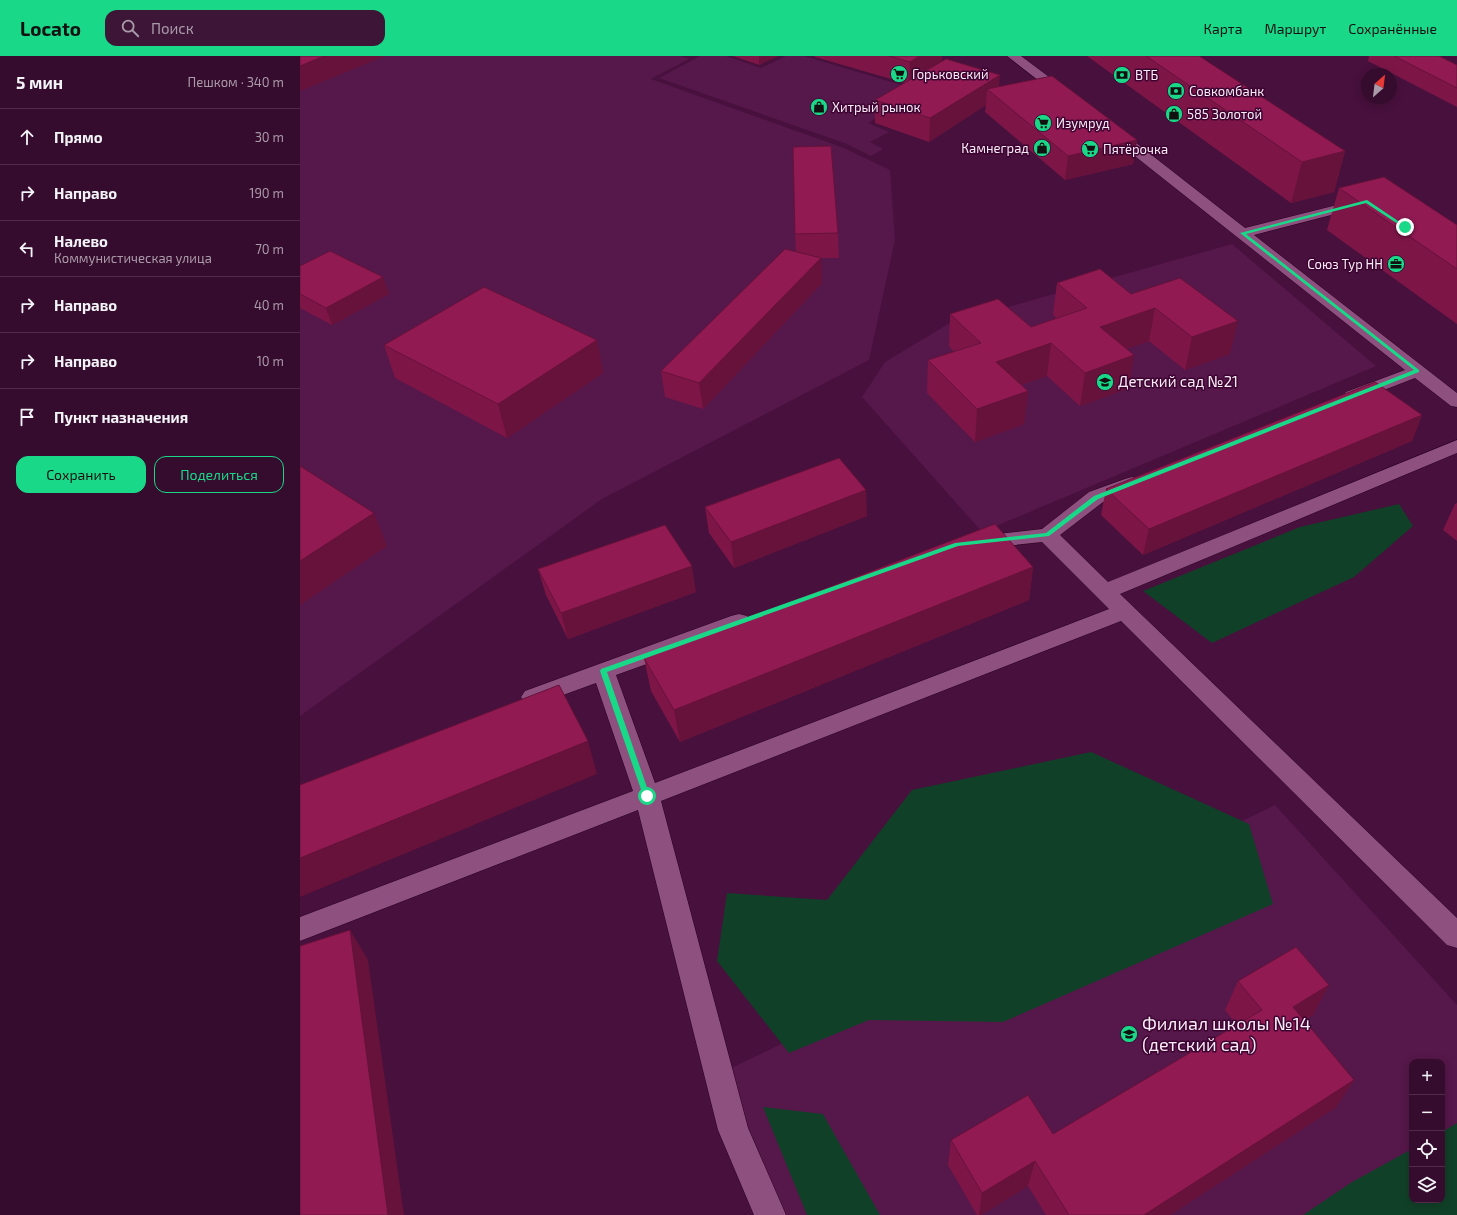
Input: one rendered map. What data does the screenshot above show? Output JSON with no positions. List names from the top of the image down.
{
  "places": {
    "supermarket": ["Горьковский", "Изумруд", "Пятёрочка"],
    "bank": ["ВТБ", "Совкомбанк"],
    "shop": ["Хитрый рынок", "585 Золотой", "Камнеград"],
    "office": ["Союз Тур НН"],
    "school or university": ["Детский сад №21", "Филиал школы №14 (детский сад)"]
  },
  "north": "top right",
  "page": {
    "header": "Locato",
    "search": "Поиск",
    "nav": ["Карта", "Маршрут", "Сохранённые"],
    "heading": ["5 мин", "Пешком · 340 m"],
    "list": [
      ["Прямо", "30 m"],
      ["Направо", "190 m"],
      ["Налево", "Коммунистическая улица", "70 m"],
      ["Направо", "40 m"],
      ["Направо", "10 m"],
      "Пункт назначения"
    ],
    "buttons": ["Сохранить", "Поделиться"],
    "map_buttons": ["+", "−"]
  }
}
